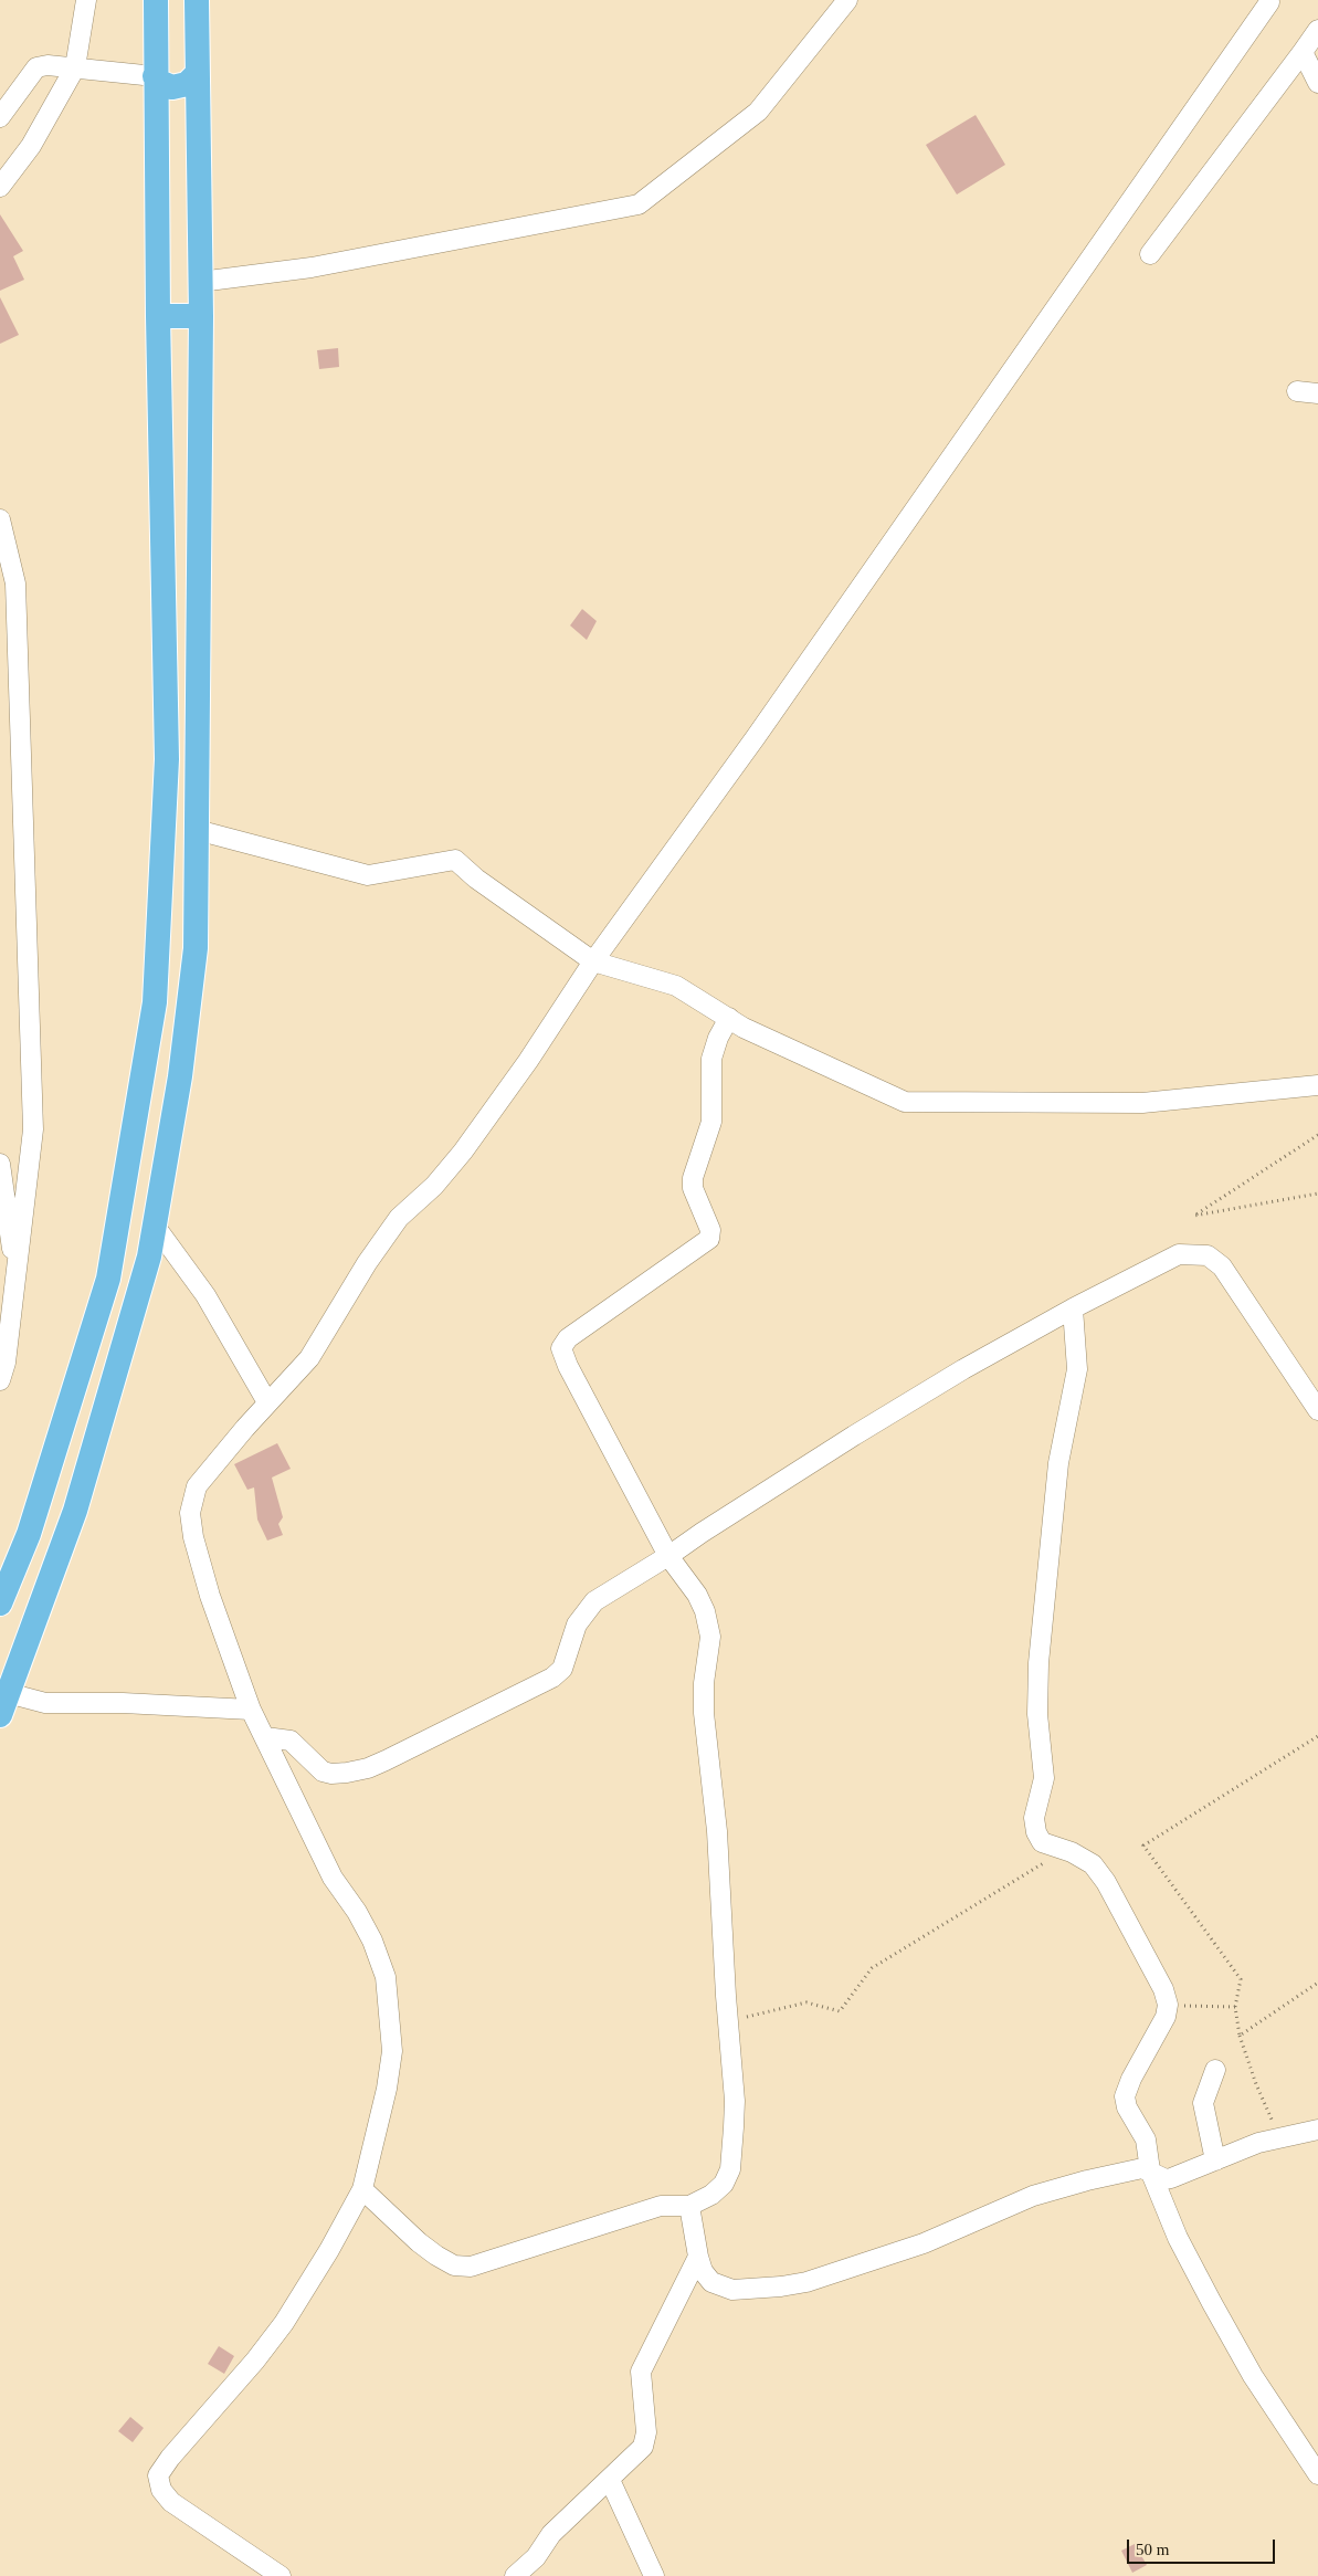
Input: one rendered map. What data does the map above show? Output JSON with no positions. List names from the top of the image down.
{
  "scale_bar": "50 m"
}
